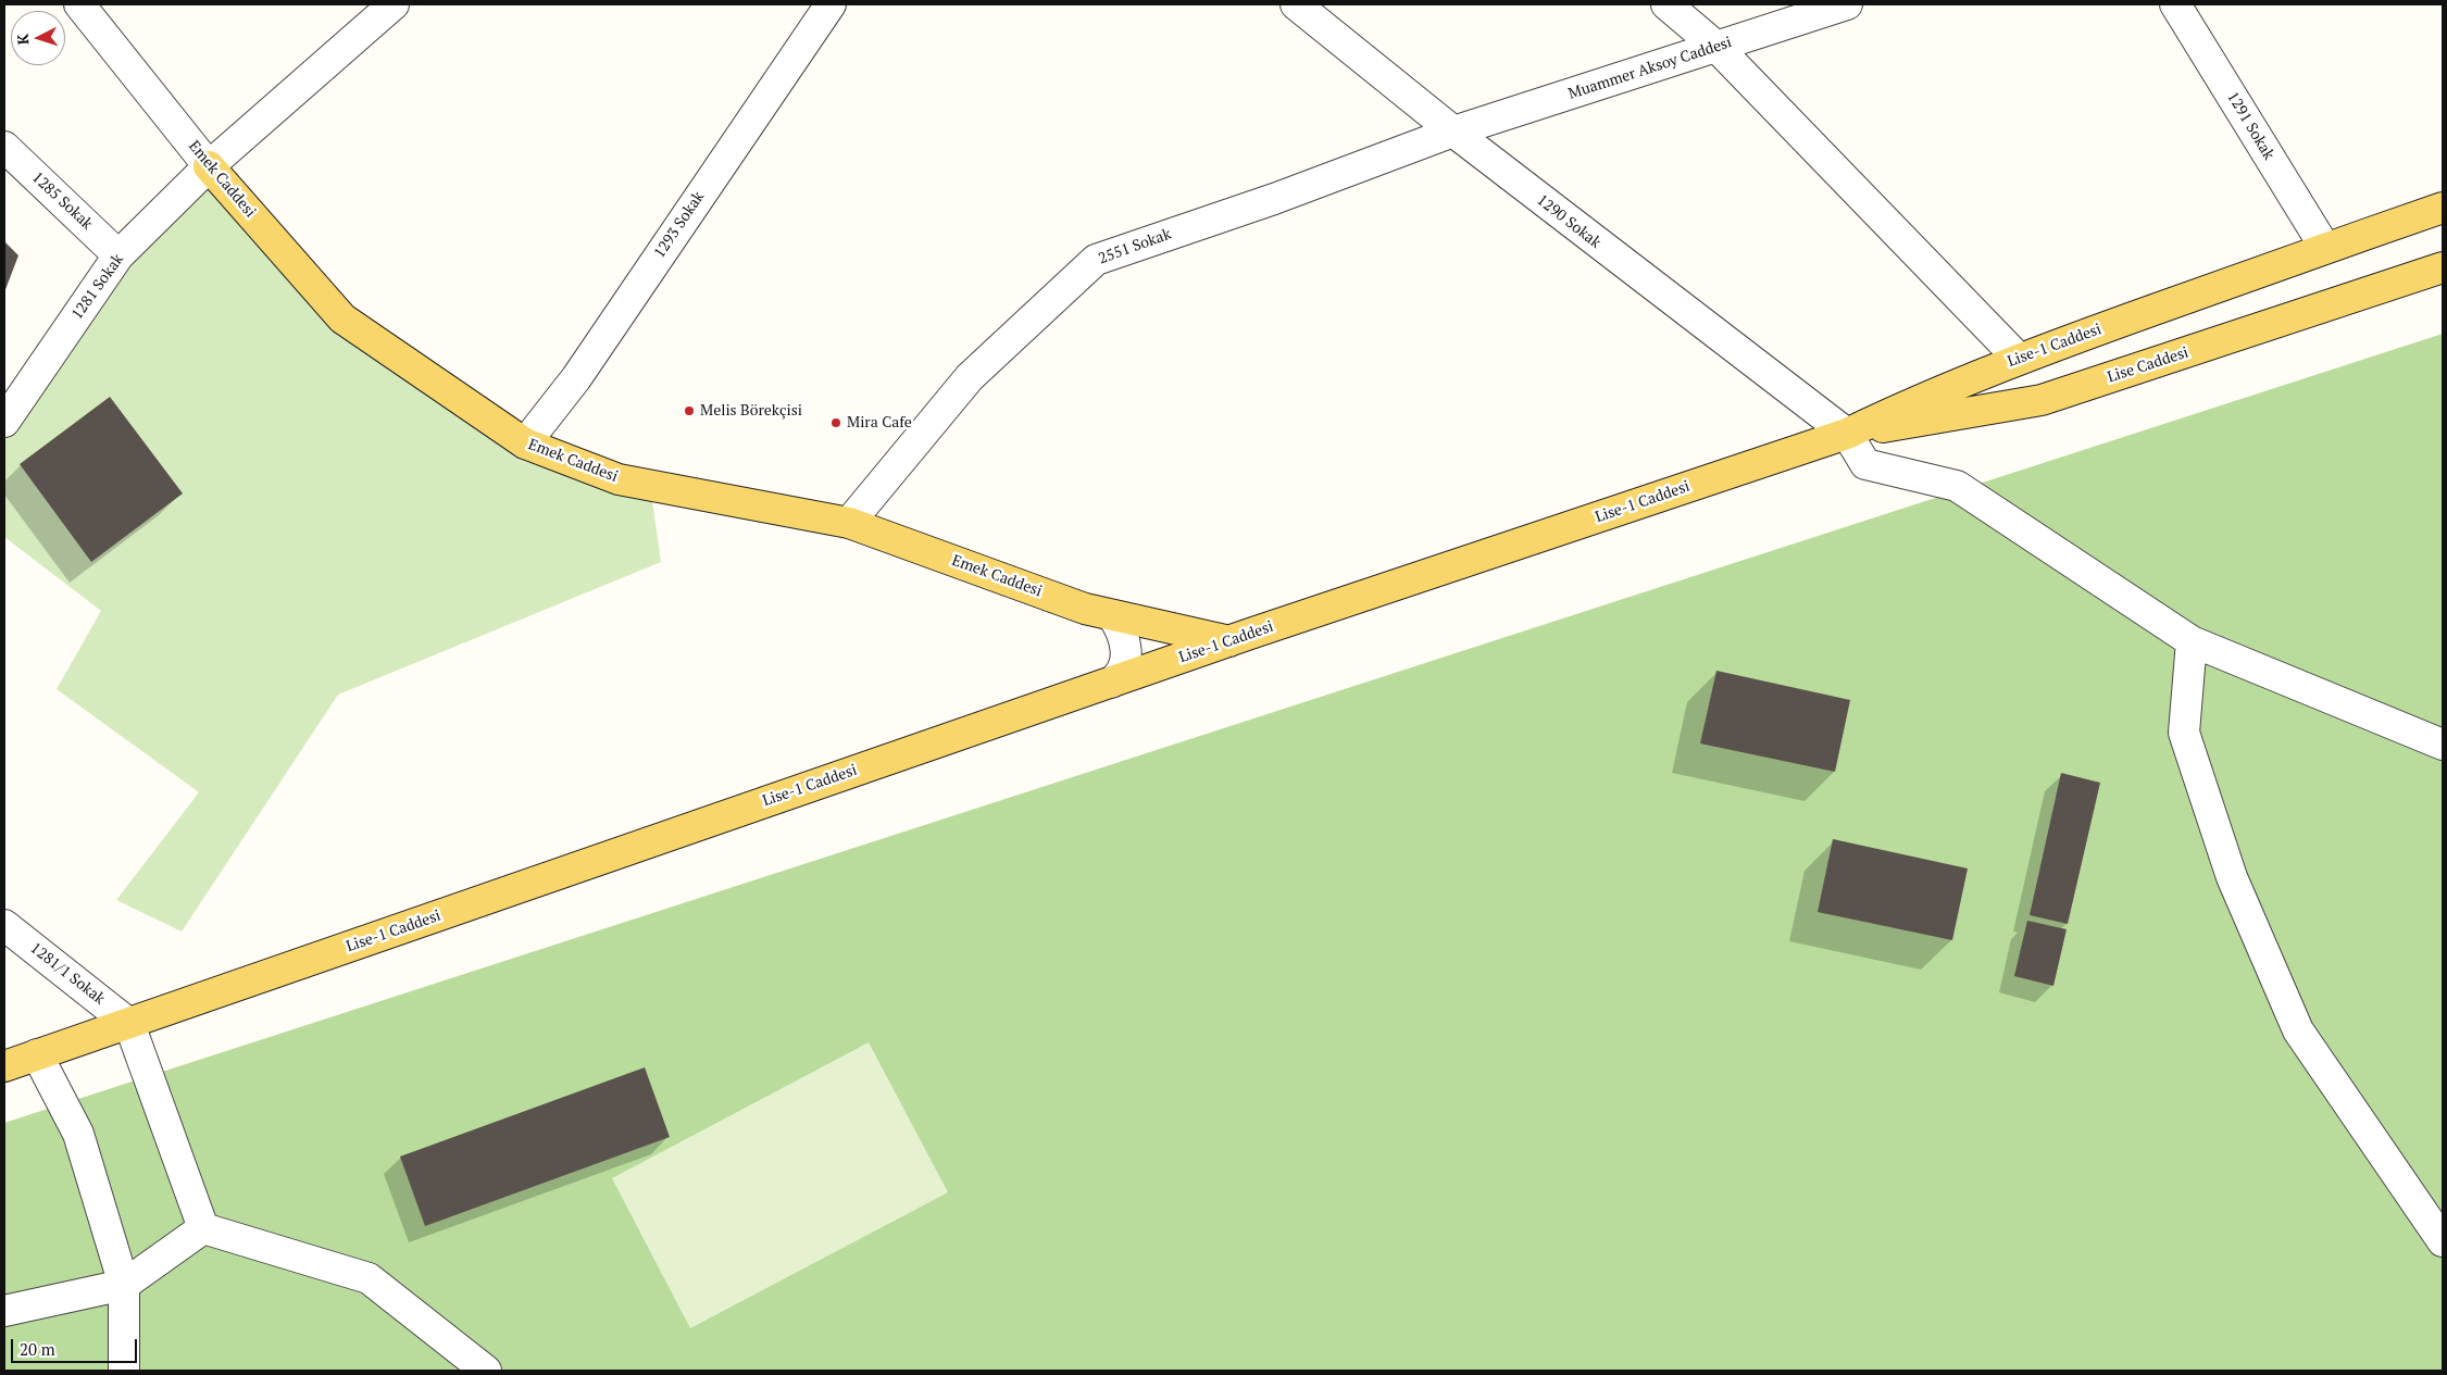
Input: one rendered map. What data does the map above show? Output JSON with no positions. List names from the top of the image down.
{
  "streets": {
    "main road": ["Emek Caddesi", "Lise-1 Caddesi", "Lise Caddesi"],
    "street": [
      "Muammer Aksoy Caddesi",
      "1291 Sokak",
      "1285 Sokak",
      "1290 Sokak",
      "1293 Sokak",
      "2551 Sokak",
      "1281 Sokak",
      "1281/1 Sokak"
    ]
  },
  "crossings": [
    ["Muammer Aksoy Caddesi", "1290 Sokak"],
    ["Muammer Aksoy Caddesi", "2551 Sokak"],
    ["1291 Sokak", "Lise-1 Caddesi"],
    ["Emek Caddesi", "1293 Sokak"],
    ["Emek Caddesi", "2551 Sokak"],
    ["Emek Caddesi", "1281 Sokak"],
    ["Emek Caddesi", "Lise-1 Caddesi"],
    ["1285 Sokak", "1281 Sokak"],
    ["1290 Sokak", "2551 Sokak"],
    ["1290 Sokak", "Lise-1 Caddesi"],
    ["1290 Sokak", "Lise Caddesi"],
    ["Lise-1 Caddesi", "Lise Caddesi"],
    ["Lise-1 Caddesi", "1281/1 Sokak"]
  ],
  "places": ["Melis Börekçisi", "Mira Cafe"],
  "scale_bar": "20 m",
  "north": "left"
}
